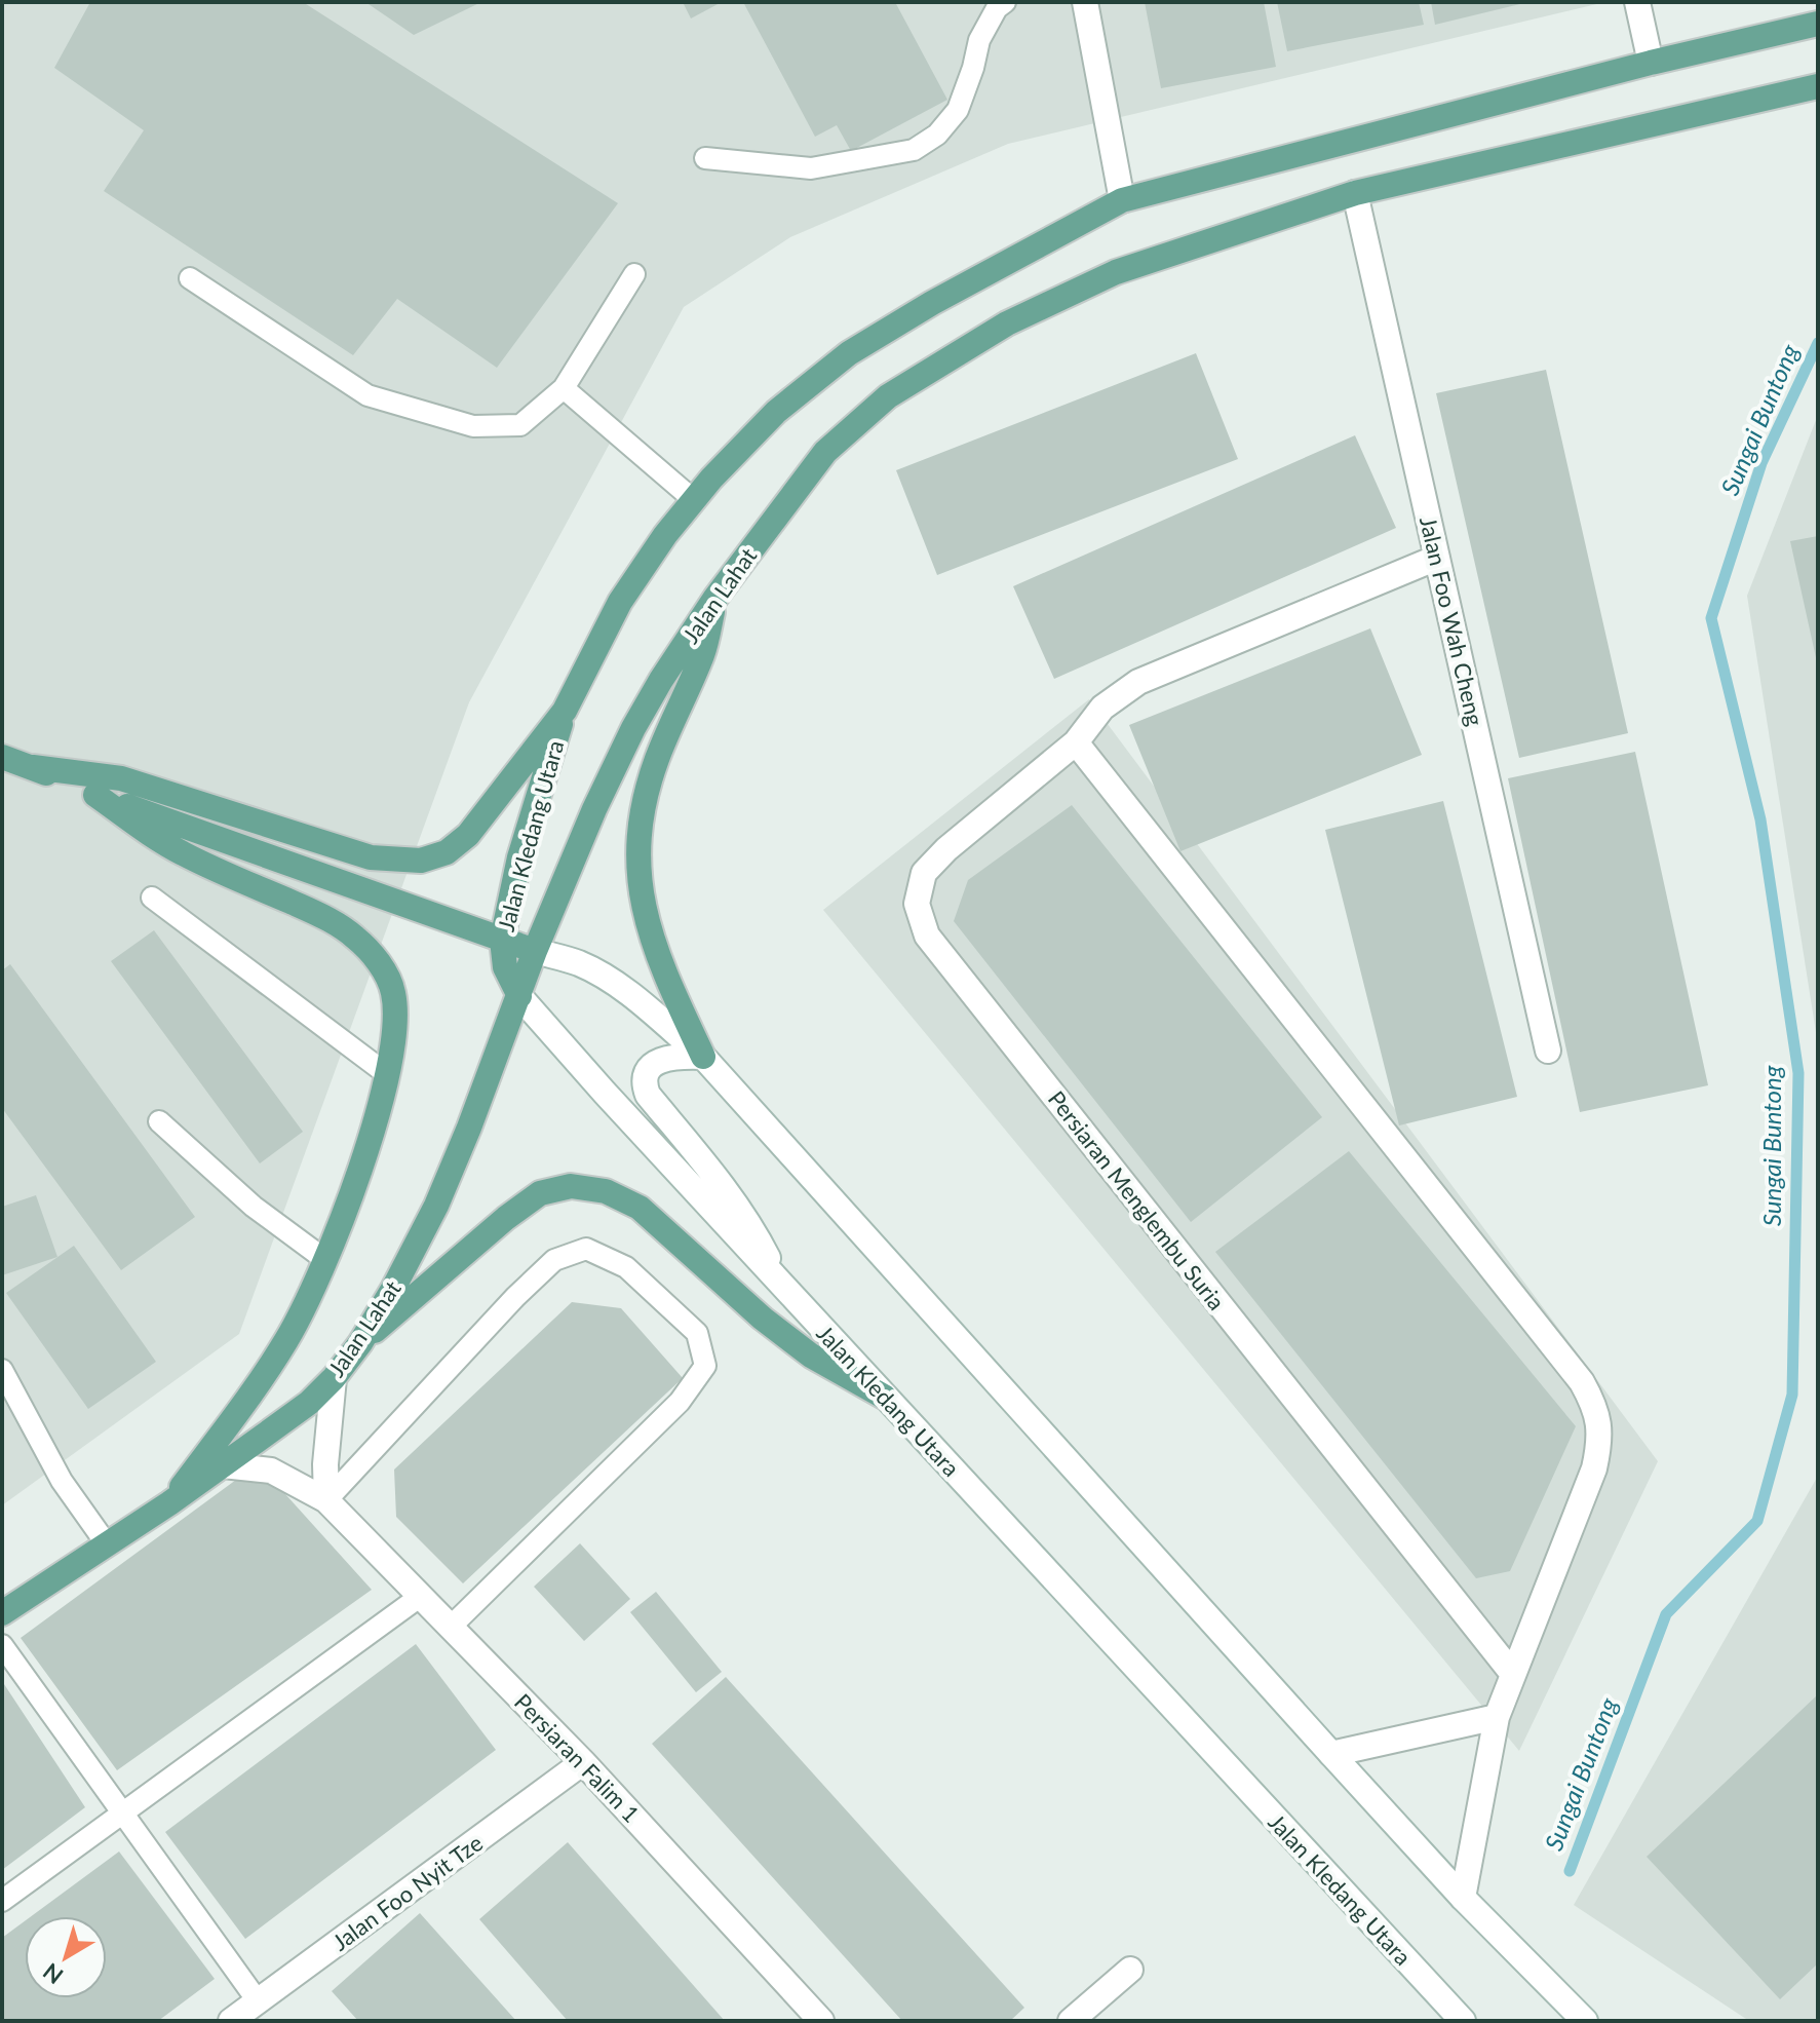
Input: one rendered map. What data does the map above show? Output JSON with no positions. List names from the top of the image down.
{
  "streets": {
    "main road": ["Jalan Lahat", "Jalan Kledang Utara"],
    "street": [
      "Jalan Foo Wah Cheng",
      "Persiaran Menglembu Suria",
      "Persiaran Falim 1",
      "Jalan Foo Nyit Tze"
    ]
  },
  "crossings": [
    ["Jalan Lahat", "Jalan Foo Wah Cheng"],
    ["Jalan Lahat", "Jalan Kledang Utara"],
    ["Jalan Lahat", "Persiaran Falim 1"],
    ["Jalan Foo Wah Cheng", "Persiaran Menglembu Suria"],
    ["Persiaran Falim 1", "Jalan Foo Nyit Tze"]
  ],
  "water": ["Sungai Buntong"],
  "north": "bottom left"
}
